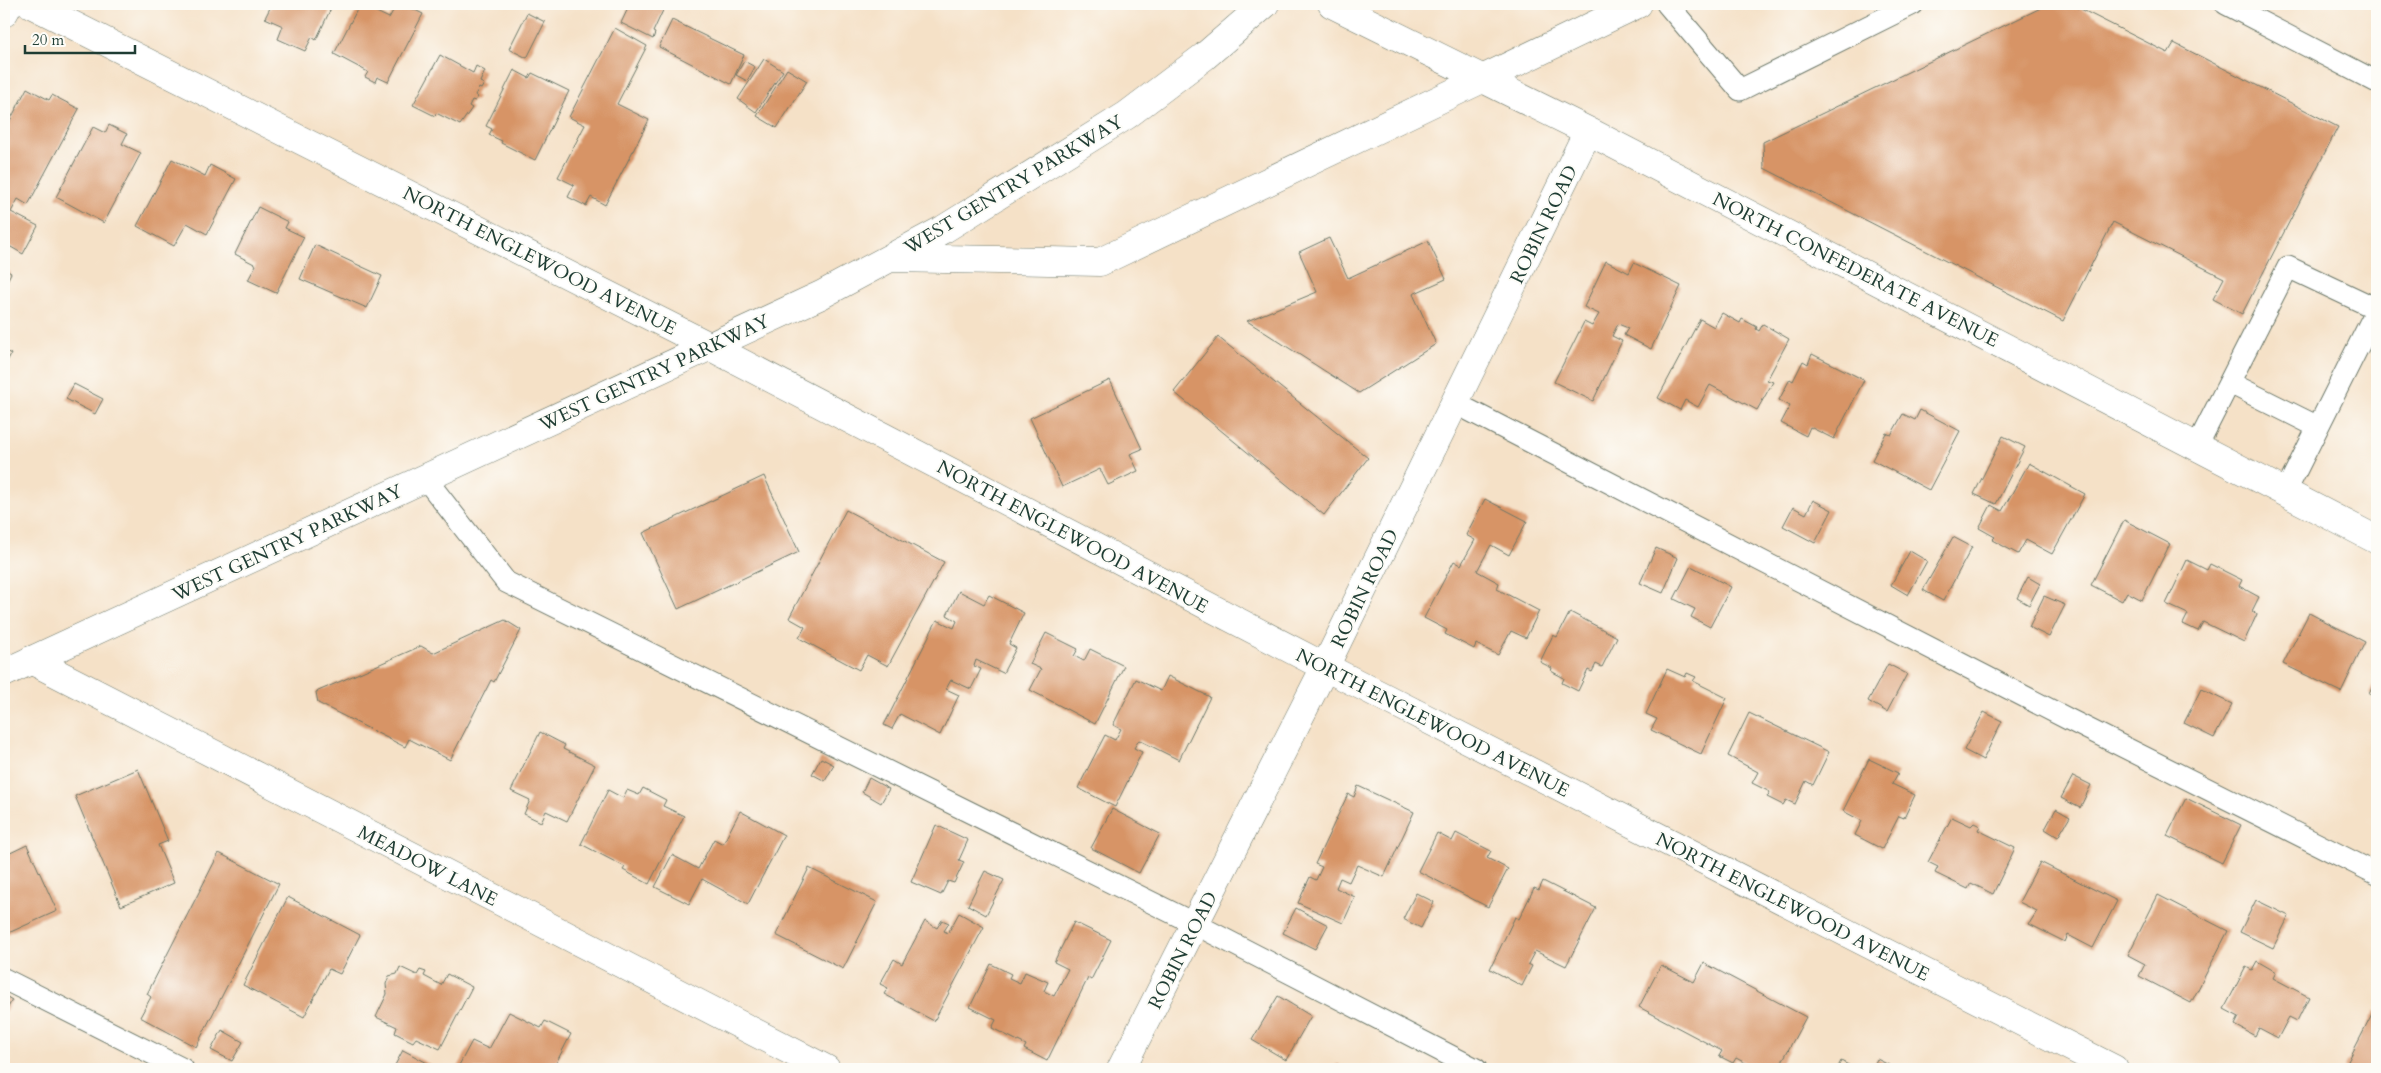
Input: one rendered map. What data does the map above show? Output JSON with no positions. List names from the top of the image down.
{
  "streets": {
    "street": [
      "WEST GENTRY PARKWAY",
      "ROBIN ROAD",
      "NORTH ENGLEWOOD AVENUE",
      "NORTH CONFEDERATE AVENUE",
      "MEADOW LANE"
    ]
  },
  "crossings": [
    ["WEST GENTRY PARKWAY", "NORTH ENGLEWOOD AVENUE"],
    ["WEST GENTRY PARKWAY", "MEADOW LANE"],
    ["ROBIN ROAD", "NORTH ENGLEWOOD AVENUE"],
    ["ROBIN ROAD", "NORTH CONFEDERATE AVENUE"]
  ],
  "scale_bar": "20 m"
}
